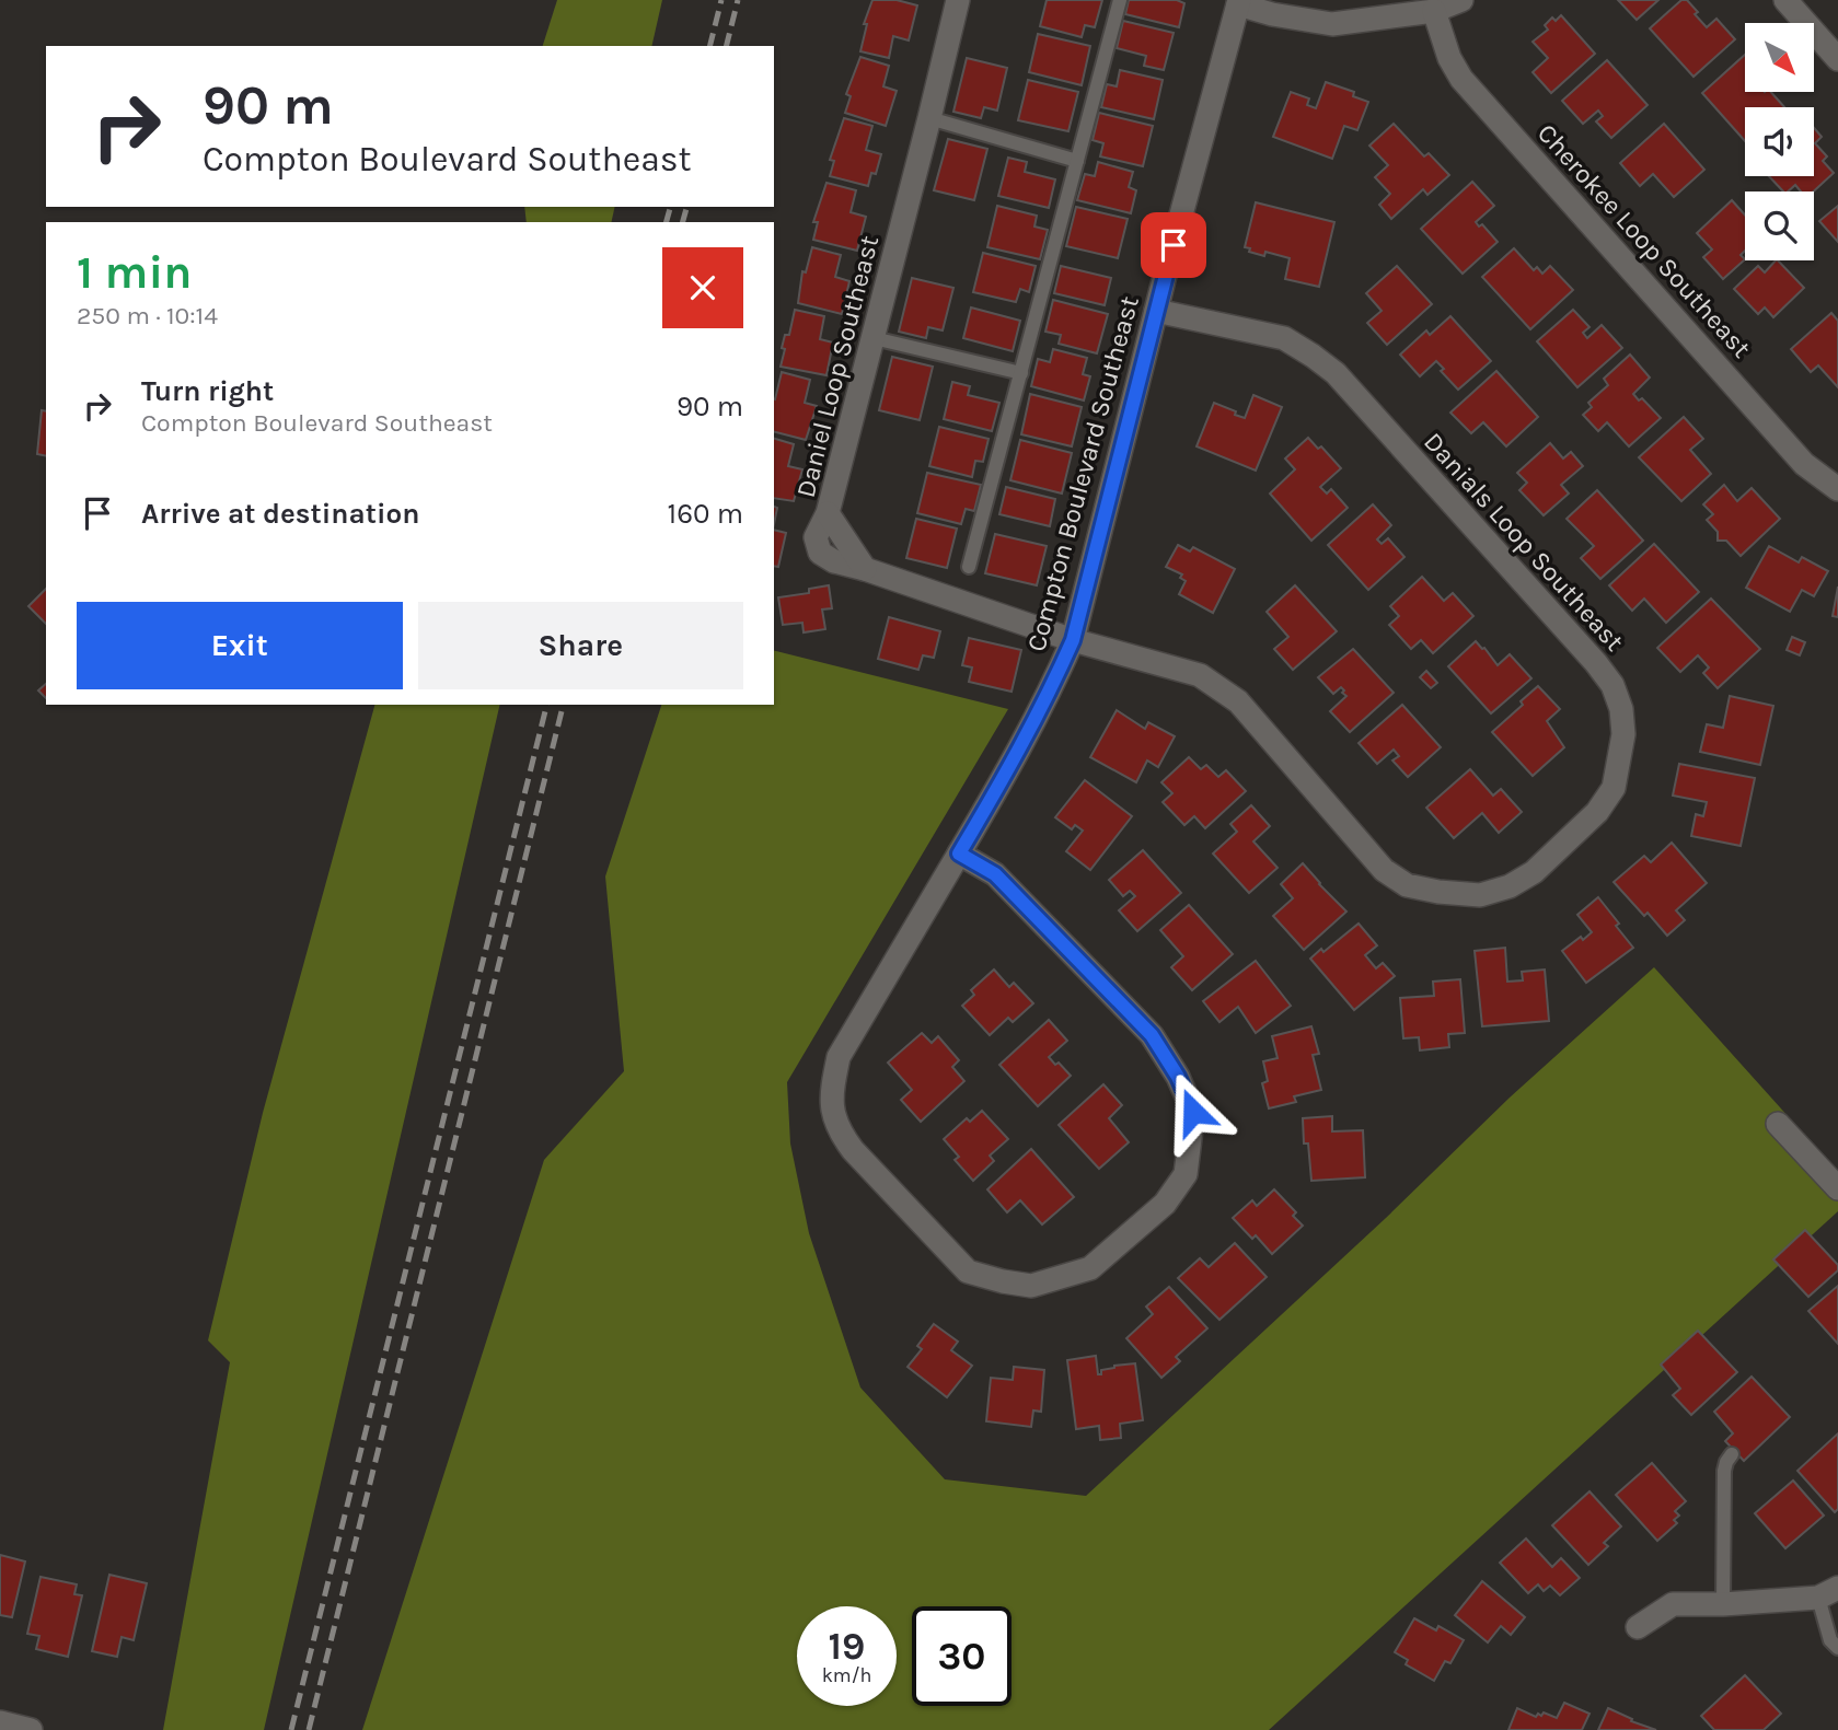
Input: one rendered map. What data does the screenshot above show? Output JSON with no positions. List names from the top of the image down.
{
  "streets": {
    "street": [
      "Cherokee Loop Southeast",
      "Daniel Loop Southeast",
      "Compton Boulevard Southeast",
      "Danials Loop Southeast"
    ]
  },
  "crossings": [
    ["Daniel Loop Southeast", "Compton Boulevard Southeast"],
    ["Daniel Loop Southeast", "Danials Loop Southeast"],
    ["Compton Boulevard Southeast", "Danials Loop Southeast"]
  ],
  "north": "bottom right",
  "page": {
    "turn": ["90 m", "Compton Boulevard Southeast"],
    "heading": ["1 min", "250 m · 10:14"],
    "list": [
      {
        "name": "Turn right",
        "note": "Compton Boulevard Southeast",
        "value": "90 m"
      },
      {
        "name": "Arrive at destination",
        "value": "160 m"
      }
    ],
    "buttons": ["Exit", "Share"],
    "speed": "19 km/h",
    "limit": "30"
  }
}
